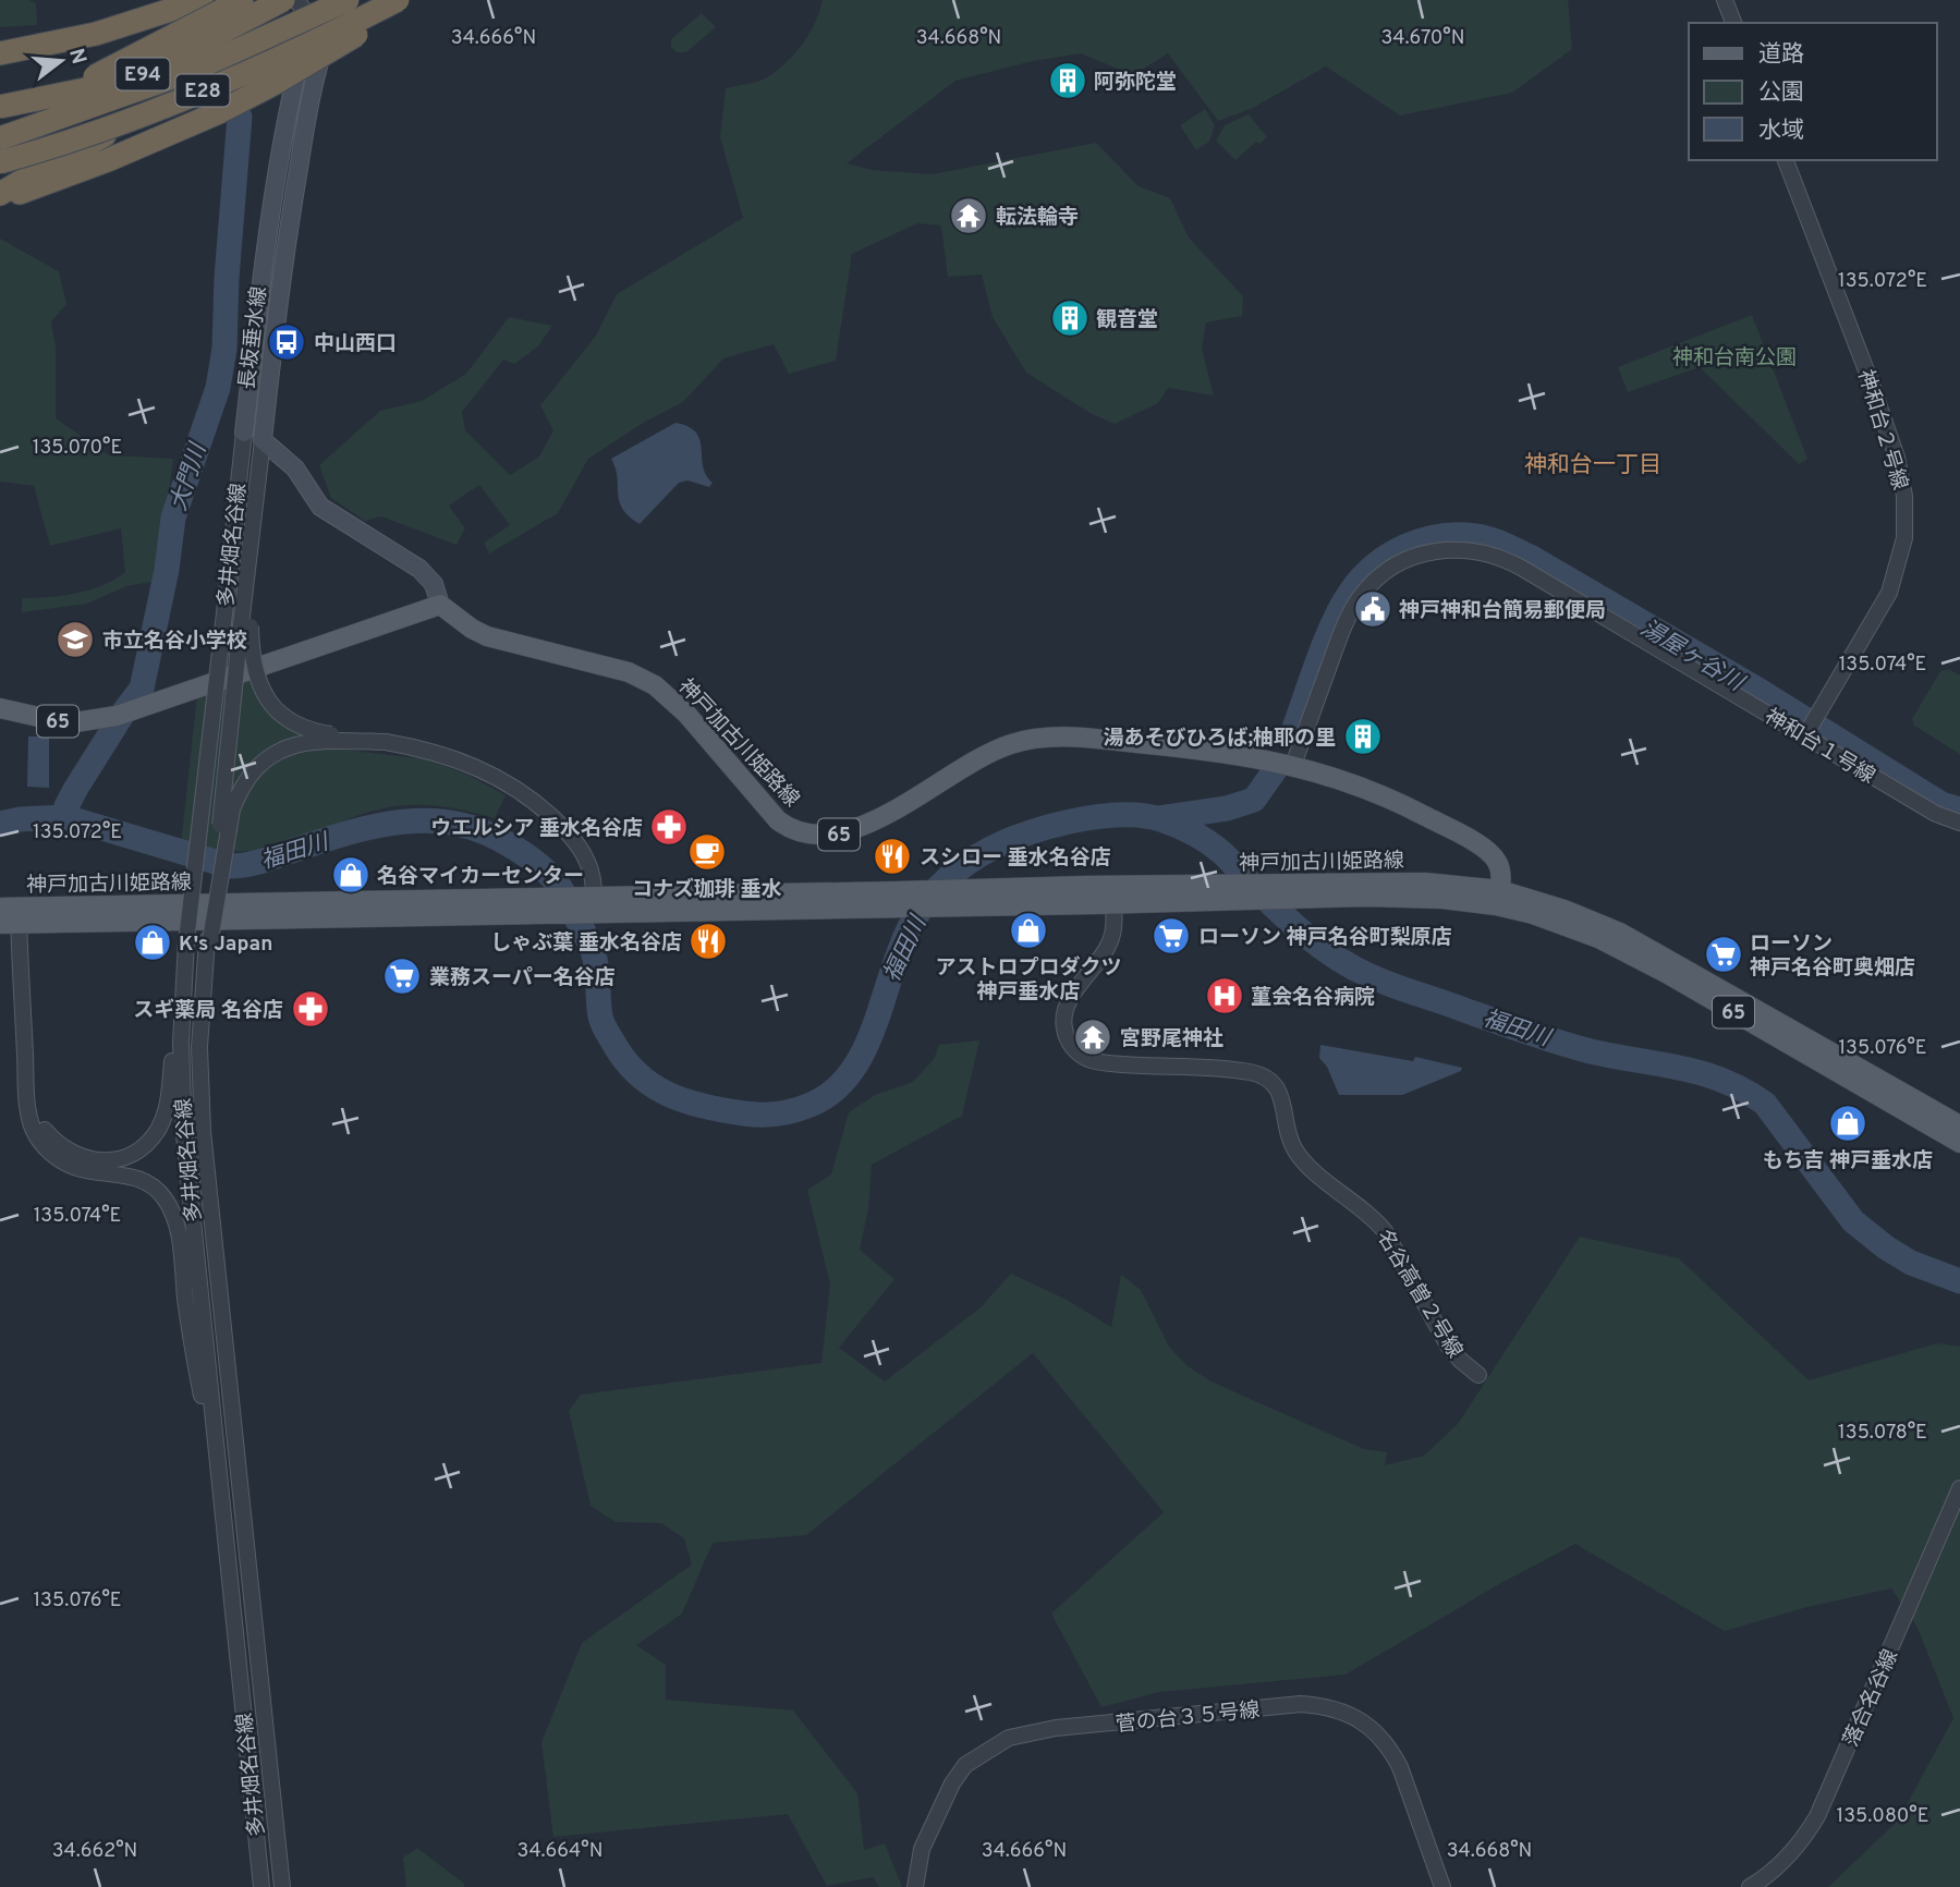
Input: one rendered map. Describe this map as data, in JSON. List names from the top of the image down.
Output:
{
  "streets": {
    "highway": ["E94", "E28"],
    "main road": ["長坂垂水線", "65", "神戸加古川姫路線"],
    "street": [
      "神和台２号線",
      "多井畑名谷線",
      "神和台１号線",
      "名谷高曽２号線",
      "落合名谷線",
      "菅の台３５号線"
    ]
  },
  "crossings": [
    ["E94", "E28"],
    ["長坂垂水線", "多井畑名谷線"],
    ["神和台２号線", "神和台１号線"],
    ["65", "神戸加古川姫路線"],
    ["神戸加古川姫路線", "神和台１号線"],
    ["神戸加古川姫路線", "名谷高曽２号線"]
  ],
  "districts": ["神和台一丁目"],
  "water": ["大門川", "湯屋ヶ谷川", "福田川"],
  "parks": ["神和台南公園"],
  "places": {
    "building": ["阿弥陀堂", "観音堂", "湯あそびひろば;柚耶の里"],
    "temple": ["転法輪寺", "宮野尾神社"],
    "bus stop": ["中山西口"],
    "public building": ["神戸神和台簡易郵便局"],
    "school or university": ["市立名谷小学校"],
    "pharmacy": ["ウエルシア 垂水名谷店", "スギ薬局 名谷店"],
    "cafe": ["コナズ珈琲 垂水"],
    "restaurant": ["スシロー 垂水名谷店", "しゃぶ葉 垂水名谷店"],
    "shop": [
      "名谷マイカーセンター",
      "アストロプロダクツ 神戸垂水店",
      "K's Japan",
      "もち吉 神戸垂水店"
    ],
    "supermarket": ["ローソン 神戸名谷町梨原店", "ローソン 神戸名谷町奥畑店", "業務スーパー名谷店"],
    "hospital": ["菫会名谷病院"]
  },
  "legend": ["道路", "公園", "水域"],
  "north": "right",
  "coordinates": [
    "34.666°N",
    "34.668°N",
    "34.670°N",
    "135.072°E",
    "135.070°E",
    "135.074°E",
    "135.076°E",
    "135.078°E",
    "135.080°E",
    "34.662°N",
    "34.664°N"
  ]
}
